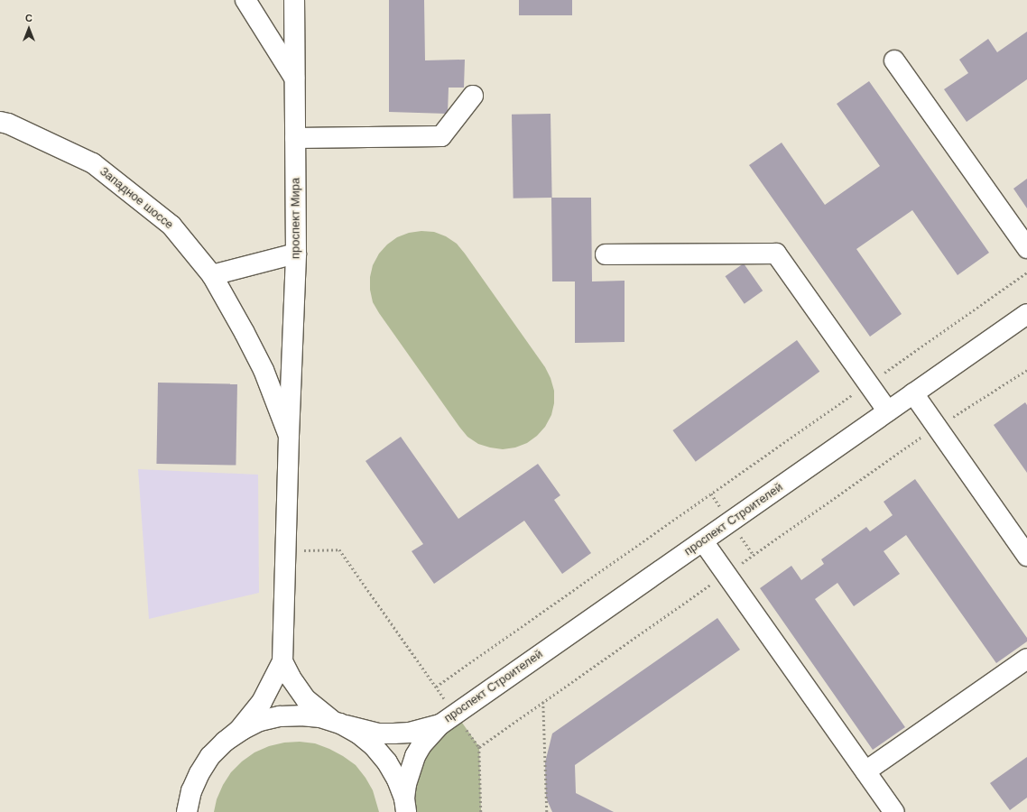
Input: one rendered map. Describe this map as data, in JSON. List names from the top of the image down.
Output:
{
  "streets": {
    "street": ["Западное шоссе", "проспект Мира", "проспект Строителей"]
  },
  "crossings": [
    ["Западное шоссе", "проспект Мира"]
  ],
  "north": "top"
}
